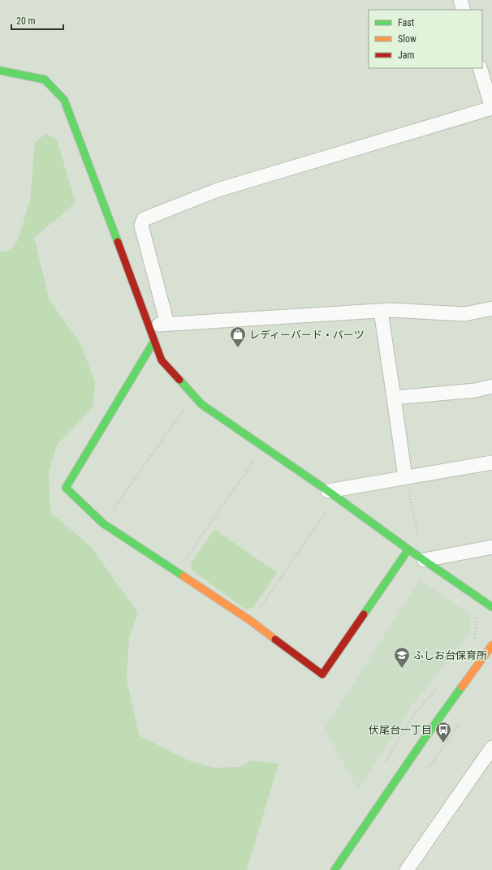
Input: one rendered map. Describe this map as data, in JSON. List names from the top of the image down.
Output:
{
  "places": {
    "shop": ["レディーバード・パーツ"],
    "school or university": ["ふしお台保育所"],
    "bus stop": ["伏尾台一丁目"]
  },
  "legend": ["Fast", "Slow", "Jam"],
  "scale_bar": "20 m"
}
